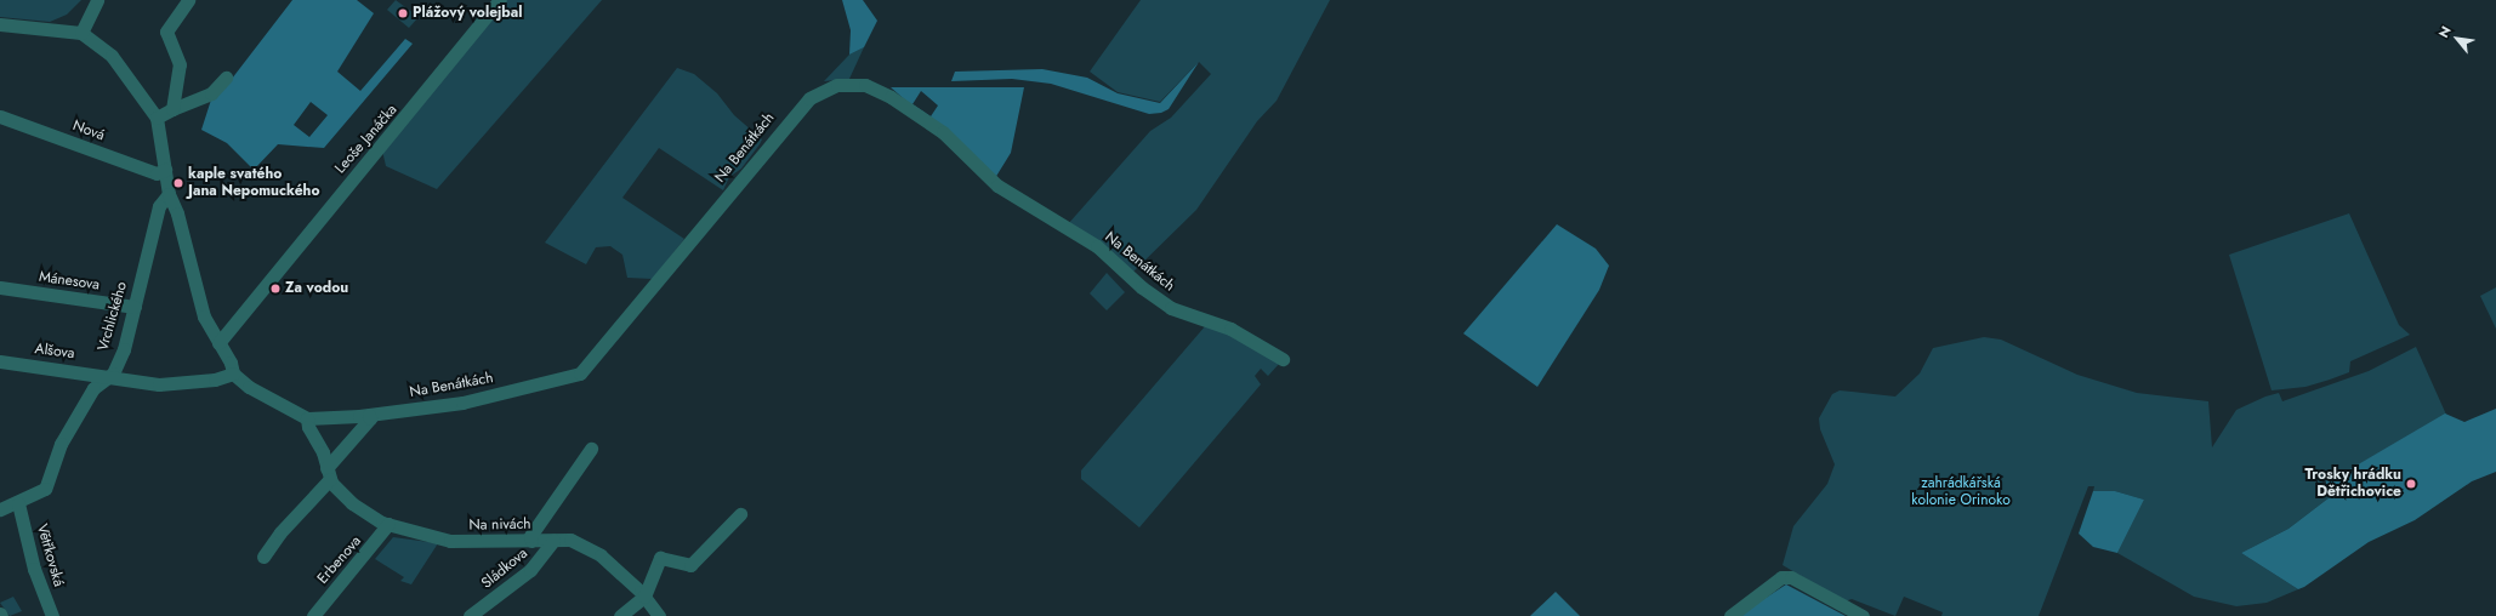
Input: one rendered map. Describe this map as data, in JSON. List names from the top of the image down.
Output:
{
  "streets": {
    "street": [
      "Nová",
      "Leoše Janáčka",
      "Na Benátkách",
      "Mánesova",
      "Vrchlického",
      "Alšova",
      "Na nivách",
      "Větřkovská",
      "Erbenova",
      "Sládkova"
    ]
  },
  "crossings": [
    ["Na Benátkách", "Na nivách"],
    ["Mánesova", "Vrchlického"],
    ["Vrchlického", "Alšova"],
    ["Vrchlického", "Větřkovská"],
    ["Na nivách", "Erbenova"],
    ["Na nivách", "Sládkova"]
  ],
  "parks": ["zahrádkářská kolonie Orinoko"],
  "places": [
    "Plážový volejbal",
    "kaple svatého Jana Nepomuckého",
    "Za vodou",
    "Trosky hrádku Dětřichovice"
  ],
  "north": "top left"
}
